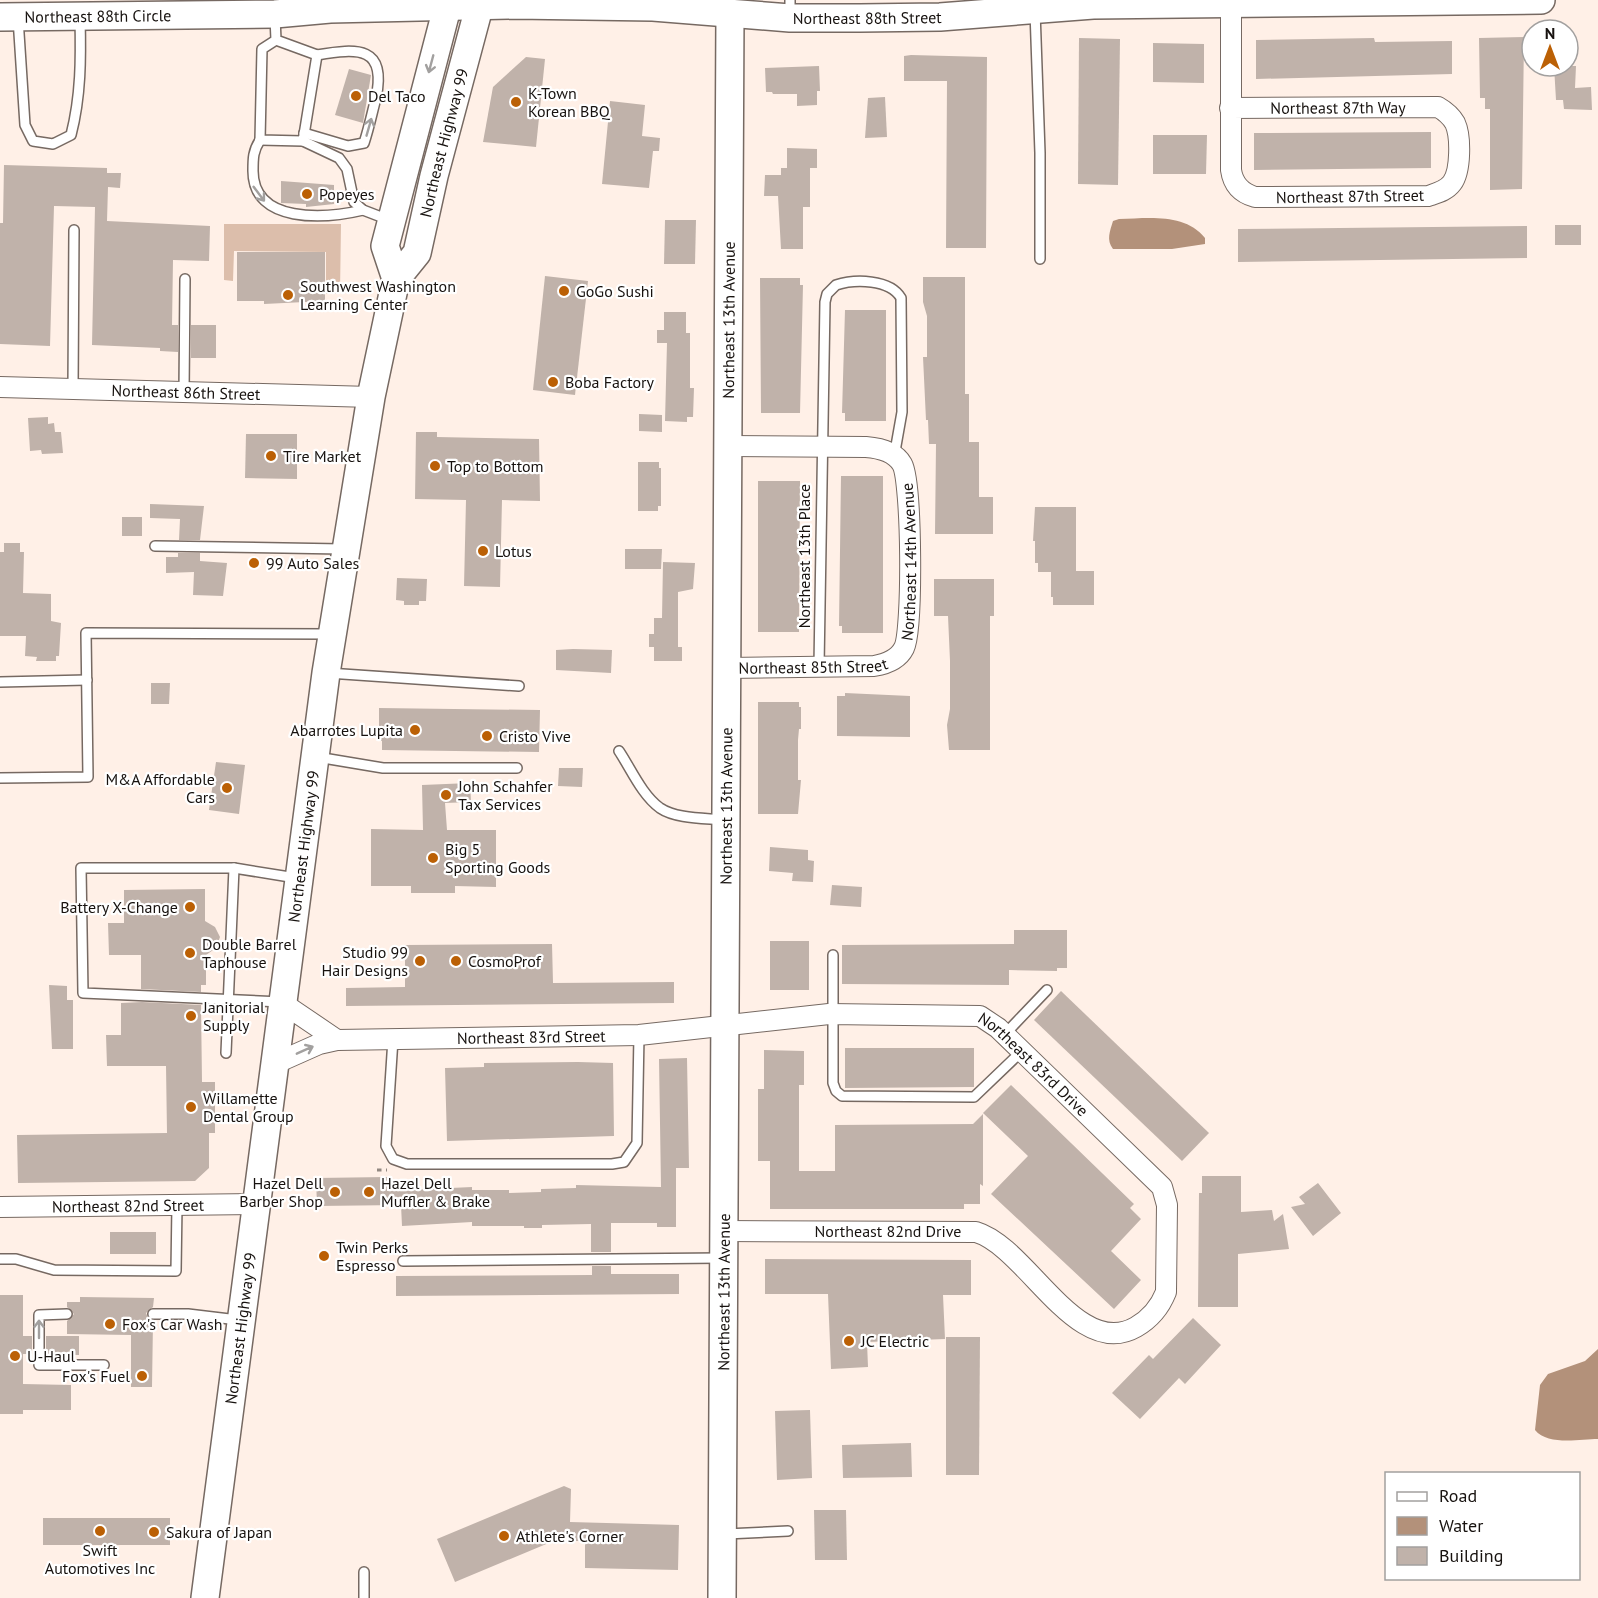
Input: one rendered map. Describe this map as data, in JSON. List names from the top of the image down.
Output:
{
  "streets": {
    "street": [
      "Northeast 88th Circle",
      "Northeast 88th Street",
      "Northeast 87th Way",
      "Northeast Highway 99",
      "Northeast 87th Street",
      "Northeast 13th Avenue",
      "Northeast 86th Street",
      "Northeast 14th Avenue",
      "Northeast 85th Street",
      "Northeast 83rd Street",
      "Northeast 83rd Drive",
      "Northeast 82nd Street",
      "Northeast 82nd Drive"
    ],
    "lane": ["Northeast 13th Place"]
  },
  "crossings": [
    ["Northeast 88th Circle", "Northeast 88th Street"],
    ["Northeast 88th Circle", "Northeast Highway 99"],
    ["Northeast 88th Street", "Northeast Highway 99"],
    ["Northeast 88th Street", "Northeast 13th Avenue"],
    ["Northeast 87th Way", "Northeast 87th Street"],
    ["Northeast Highway 99", "Northeast 86th Street"],
    ["Northeast Highway 99", "Northeast 83rd Street"],
    ["Northeast Highway 99", "Northeast 82nd Street"],
    ["Northeast 13th Avenue", "Northeast 85th Street"],
    ["Northeast 13th Avenue", "Northeast 83rd Street"],
    ["Northeast 13th Avenue", "Northeast 83rd Drive"],
    ["Northeast 13th Avenue", "Northeast 82nd Drive"],
    ["Northeast 13th Place", "Northeast 14th Avenue"],
    ["Northeast 13th Place", "Northeast 85th Street"],
    ["Northeast 14th Avenue", "Northeast 85th Street"],
    ["Northeast 83rd Street", "Northeast 83rd Drive"],
    ["Northeast 83rd Drive", "Northeast 82nd Drive"]
  ],
  "places": [
    "Del Taco",
    "K-Town Korean BBQ",
    "Popeyes",
    "GoGo Sushi",
    "Southwest Washington Learning Center",
    "Boba Factory",
    "Tire Market",
    "Top to Bottom",
    "Lotus",
    "99 Auto Sales",
    "Abarrotes Lupita",
    "Cristo Vive",
    "M&A Affordable Cars",
    "John Schahfer Tax Services",
    "Big 5 Sporting Goods",
    "Battery X-Change",
    "Double Barrel Taphouse",
    "Studio 99 Hair Designs",
    "CosmoProf",
    "Janitorial Supply",
    "Willamette Dental Group",
    "Hazel Dell Barber Shop",
    "Hazel Dell Muffler & Brake",
    "Twin Perks Espresso",
    "Fox's Car Wash",
    "JC Electric",
    "U-Haul",
    "Fox's Fuel",
    "Swift Automotives Inc",
    "Sakura of Japan",
    "Athlete's Corner"
  ],
  "legend": ["Road", "Water", "Building"],
  "north": "top"
}
